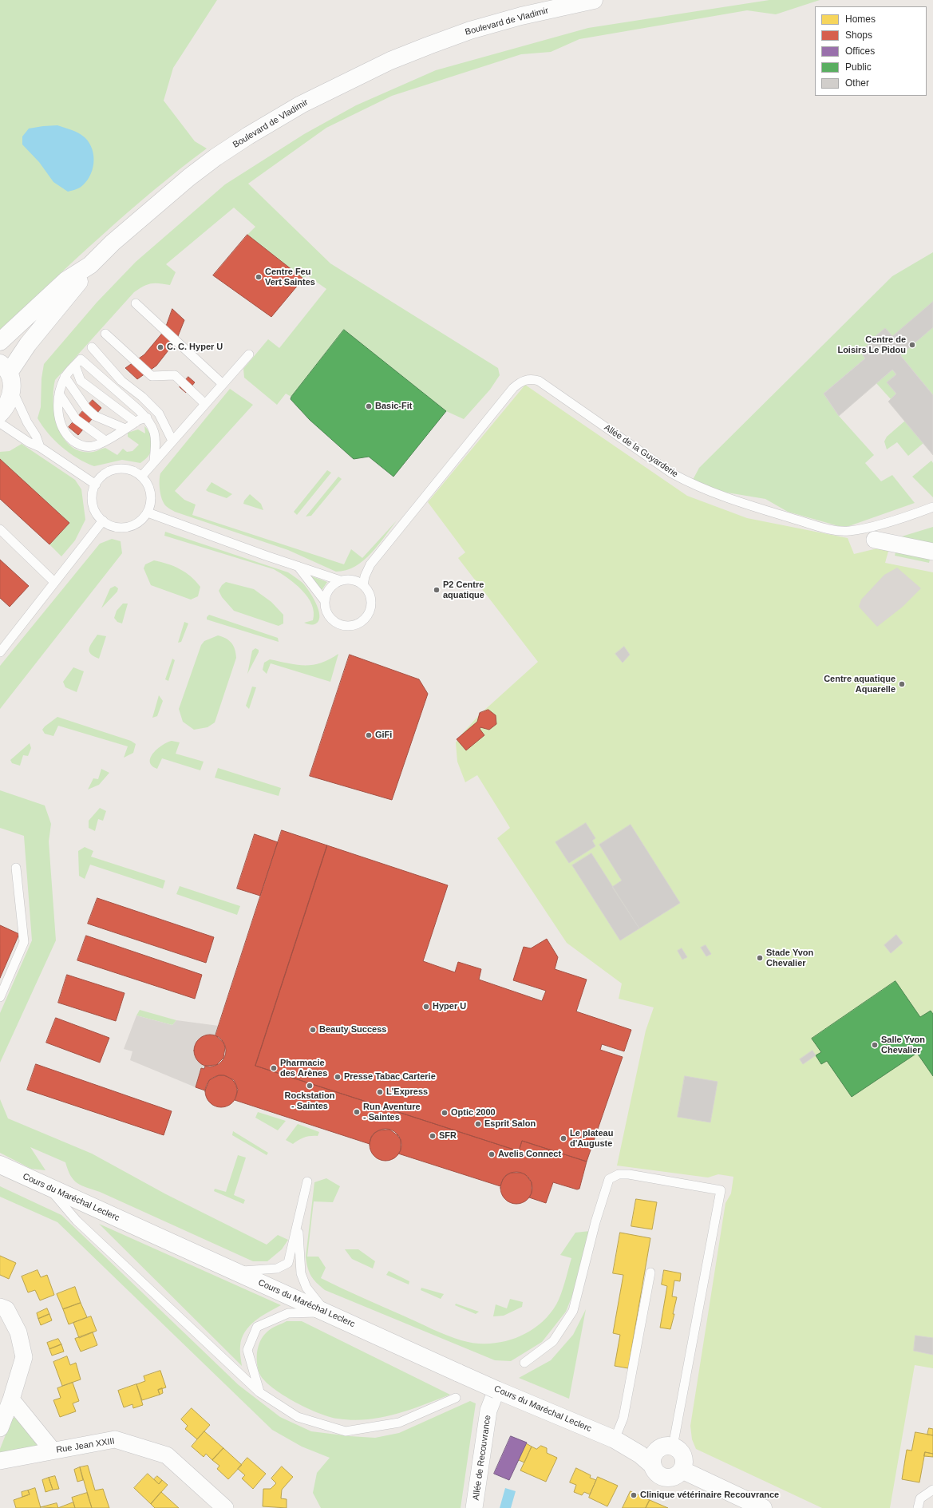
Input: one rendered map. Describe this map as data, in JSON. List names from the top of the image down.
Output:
{
  "streets": {
    "main road": ["Boulevard de Vladimir", "Cours du Maréchal Leclerc"],
    "street": ["Rue Jean XXIII", "Allée de Recouvrance"],
    "lane": ["Allée de la Guyarderie"]
  },
  "crossings": [
    ["Cours du Maréchal Leclerc", "Allée de Recouvrance"]
  ],
  "places": [
    "Centre Feu Vert Saintes",
    "Centre de Loisirs Le Pidou",
    "C. C. Hyper U",
    "Basic-Fit",
    "P2 Centre aquatique",
    "Centre aquatique Aquarelle",
    "GiFi",
    "Stade Yvon Chevalier",
    "Hyper U",
    "Beauty Success",
    "Salle Yvon Chevalier",
    "Pharmacie des Arènes",
    "Presse Tabac Carterie",
    "Rockstation - Saintes",
    "L'Express",
    "Run Aventure - Saintes",
    "Optic 2000",
    "Esprit Salon",
    "SFR",
    "Le plateau d'Auguste",
    "Avelis Connect",
    "Clinique vétérinaire Recouvrance"
  ],
  "legend": [
    "Homes",
    "Shops",
    "Offices",
    "Public",
    "Other"
  ]
}
